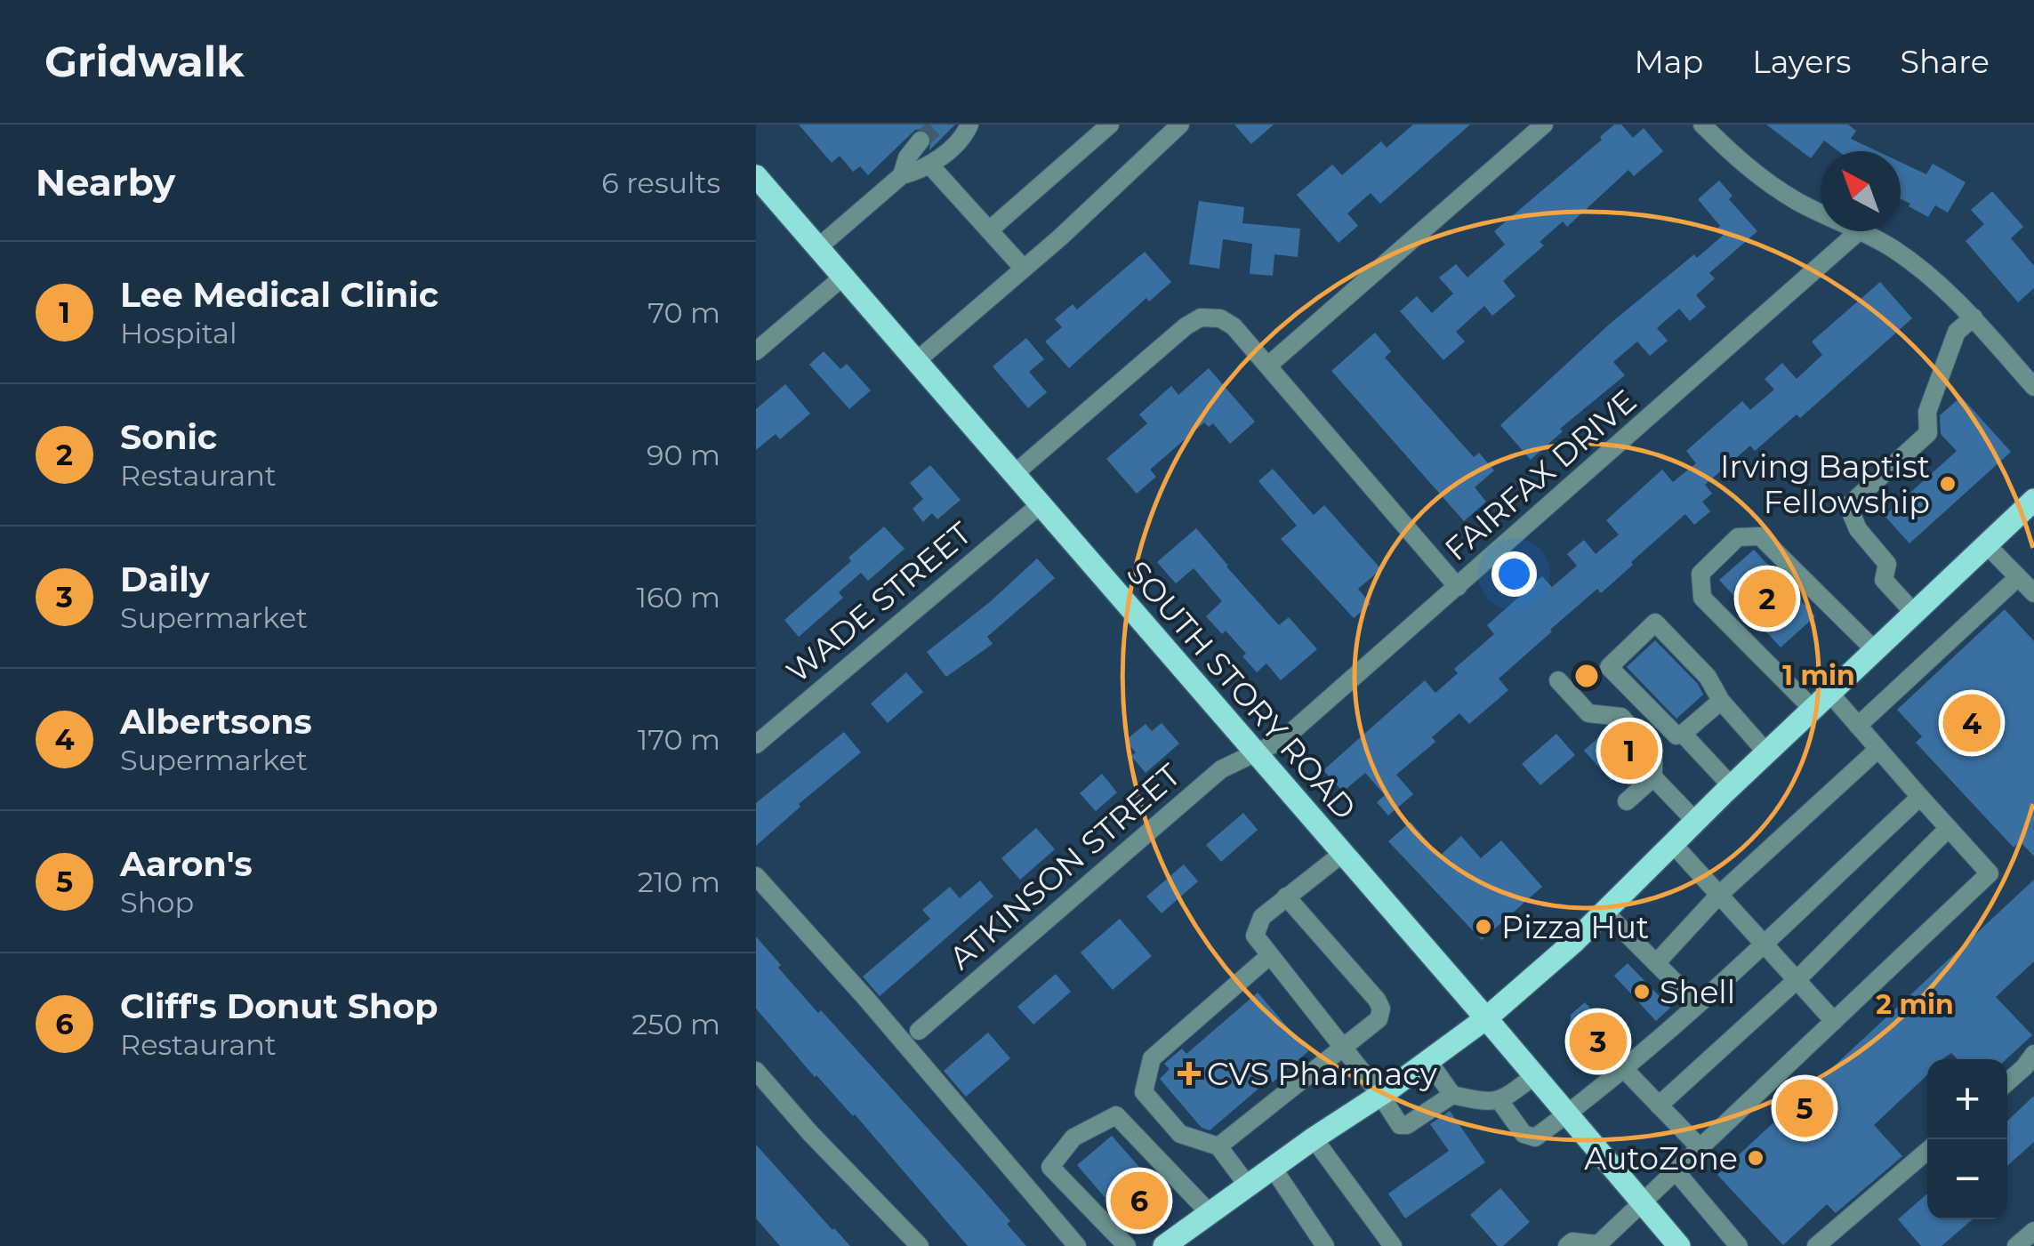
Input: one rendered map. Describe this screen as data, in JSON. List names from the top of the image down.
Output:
{
  "streets": {
    "main road": ["SOUTH STORY ROAD"],
    "street": ["FAIRFAX DRIVE", "WADE STREET", "ATKINSON STREET"]
  },
  "crossings": [
    ["FAIRFAX DRIVE", "SOUTH STORY ROAD"],
    ["FAIRFAX DRIVE", "ATKINSON STREET"],
    ["WADE STREET", "SOUTH STORY ROAD"],
    ["SOUTH STORY ROAD", "ATKINSON STREET"]
  ],
  "places": {
    "other": [
      "Irving Baptist Fellowship",
      "Pizza Hut",
      "Shell",
      "AutoZone"
    ],
    "health": ["CVS Pharmacy"]
  },
  "north": "top left",
  "page": {
    "header": "Gridwalk",
    "nav": ["Map", "Layers", "Share"],
    "heading": ["Nearby", "6 results"],
    "list": [
      {
        "mark": "1",
        "name": "Lee Medical Clinic",
        "note": "Hospital",
        "value": "70 m"
      },
      {
        "mark": "2",
        "name": "Sonic",
        "note": "Restaurant",
        "value": "90 m"
      },
      {
        "mark": "3",
        "name": "Daily",
        "note": "Supermarket",
        "value": "160 m"
      },
      {
        "mark": "4",
        "name": "Albertsons",
        "note": "Supermarket",
        "value": "170 m"
      },
      {
        "mark": "5",
        "name": "Aaron's",
        "note": "Shop",
        "value": "210 m"
      },
      {
        "mark": "6",
        "name": "Cliff's Donut Shop",
        "note": "Restaurant",
        "value": "250 m"
      }
    ],
    "pins": [
      "2",
      "4",
      "1",
      "3",
      "5",
      "6"
    ],
    "map_buttons": ["+", "−"]
  },
  "rings": ["1 min", "2 min"]
}
